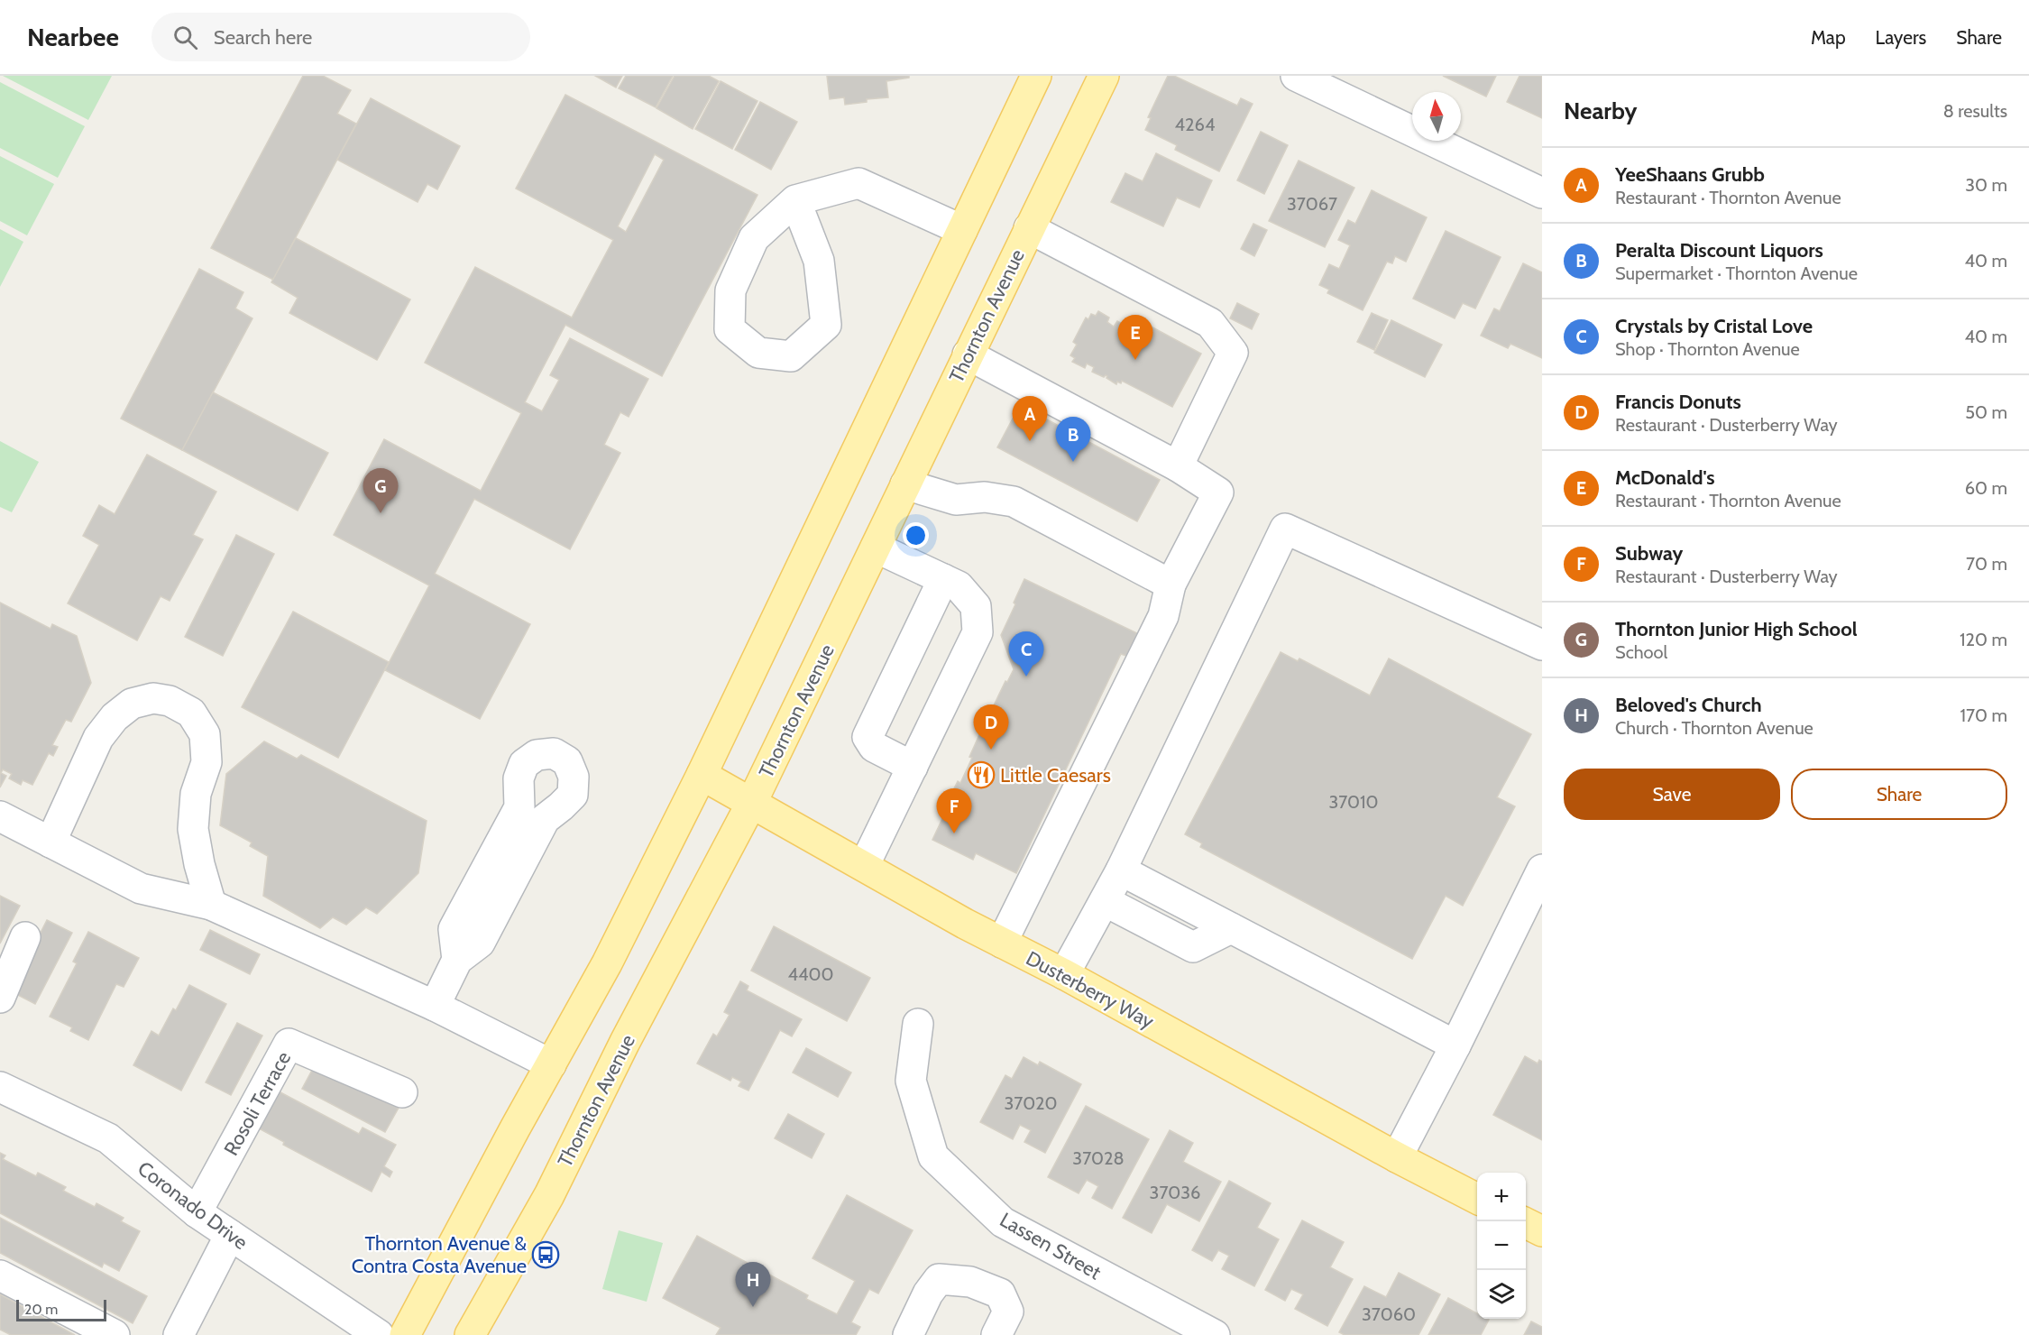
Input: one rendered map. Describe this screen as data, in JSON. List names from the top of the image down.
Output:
{
  "streets": {
    "main road": ["Thornton Avenue", "Dusterberry Way"],
    "street": ["Rosoli Terrace", "Coronado Drive", "Lassen Street"]
  },
  "crossings": [
    ["Thornton Avenue", "Dusterberry Way"],
    ["Rosoli Terrace", "Coronado Drive"]
  ],
  "places": {
    "restaurant": ["Little Caesars"],
    "bus stop": ["Thornton Avenue & Contra Costa Avenue"]
  },
  "house_numbers": [
    "4264",
    "37067",
    "37010",
    "4400",
    "37020",
    "37028",
    "37036",
    "37060"
  ],
  "scale_bar": "20 m",
  "north": "top",
  "page": {
    "header": "Nearbee",
    "search": "Search here",
    "nav": ["Map", "Layers", "Share"],
    "heading": ["Nearby", "8 results"],
    "list": [
      {
        "mark": "A",
        "name": "YeeShaans Grubb",
        "note": "Restaurant · Thornton Avenue",
        "value": "30 m"
      },
      {
        "mark": "B",
        "name": "Peralta Discount Liquors",
        "note": "Supermarket · Thornton Avenue",
        "value": "40 m"
      },
      {
        "mark": "C",
        "name": "Crystals by Cristal Love",
        "note": "Shop · Thornton Avenue",
        "value": "40 m"
      },
      {
        "mark": "D",
        "name": "Francis Donuts",
        "note": "Restaurant · Dusterberry Way",
        "value": "50 m"
      },
      {
        "mark": "E",
        "name": "McDonald's",
        "note": "Restaurant · Thornton Avenue",
        "value": "60 m"
      },
      {
        "mark": "F",
        "name": "Subway",
        "note": "Restaurant · Dusterberry Way",
        "value": "70 m"
      },
      {
        "mark": "G",
        "name": "Thornton Junior High School",
        "note": "School",
        "value": "120 m"
      },
      {
        "mark": "H",
        "name": "Beloved's Church",
        "note": "Church · Thornton Avenue",
        "value": "170 m"
      }
    ],
    "pins": [
      "E",
      "A",
      "B",
      "G",
      "C",
      "D",
      "F",
      "H"
    ],
    "buttons": ["Save", "Share"],
    "map_buttons": ["+", "−"],
    "scale": "20 m"
  }
}
